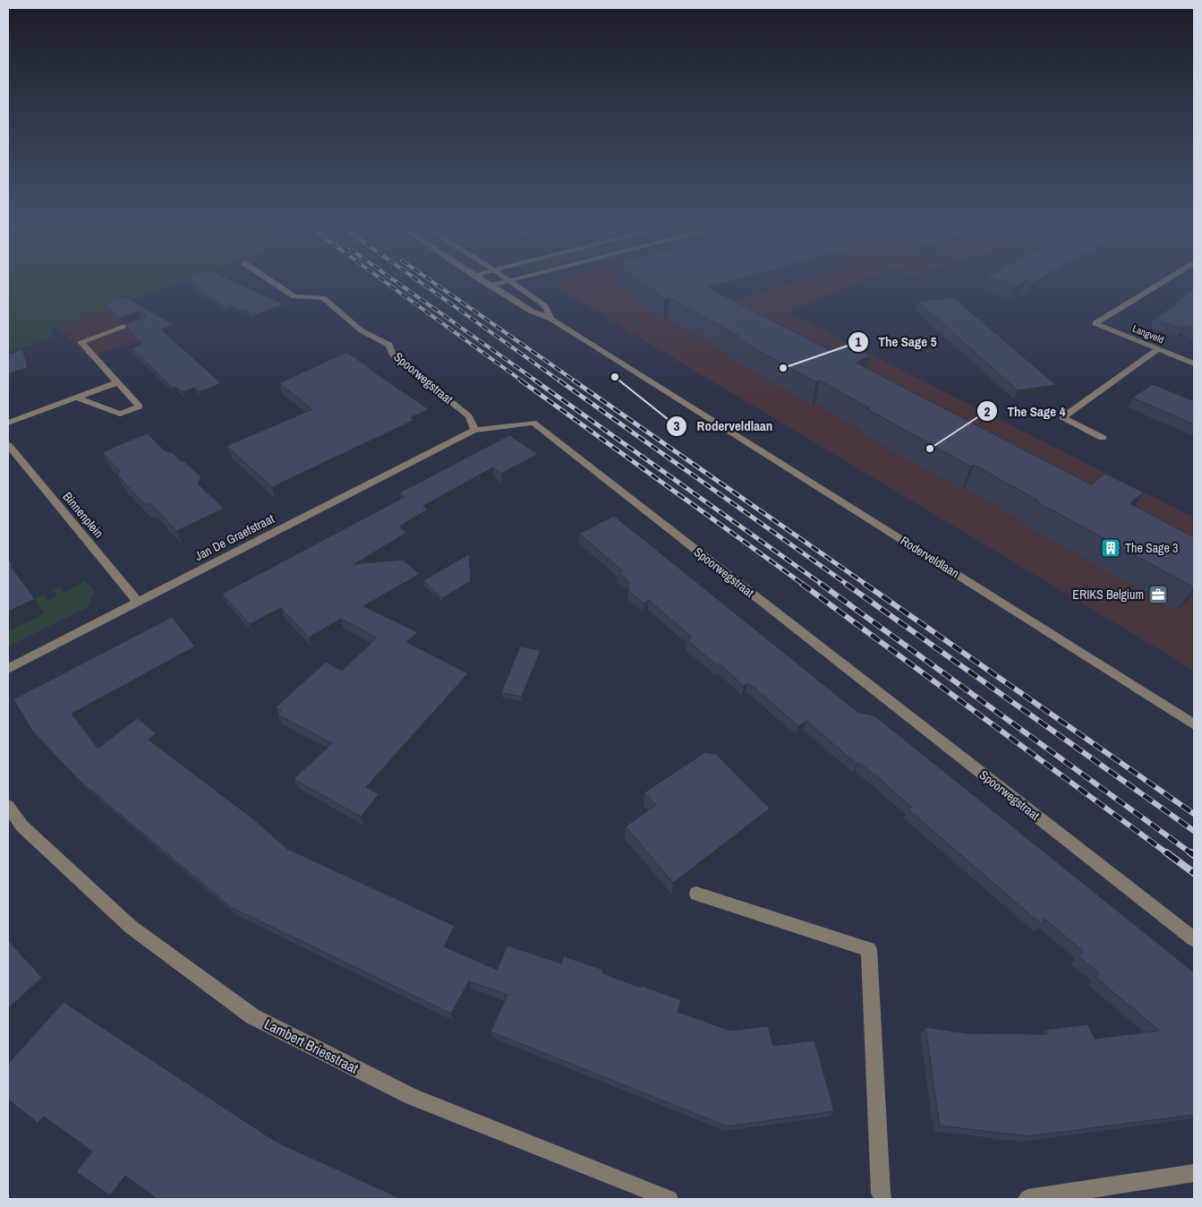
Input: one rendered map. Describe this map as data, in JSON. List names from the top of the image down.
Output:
{
  "streets": {
    "street": [
      "Langveld",
      "Spoorwegstraat",
      "Binnenplein",
      "Jan De Graefstraat",
      "Roderveldlaan",
      "Lambert Briesstraat"
    ]
  },
  "crossings": [
    ["Spoorwegstraat", "Jan De Graefstraat"],
    ["Binnenplein", "Jan De Graefstraat"]
  ],
  "places": {
    "other": ["The Sage 5", "Roderveldlaan", "The Sage 4"],
    "building": ["The Sage 3"],
    "office": ["ERIKS Belgium"]
  }
}
